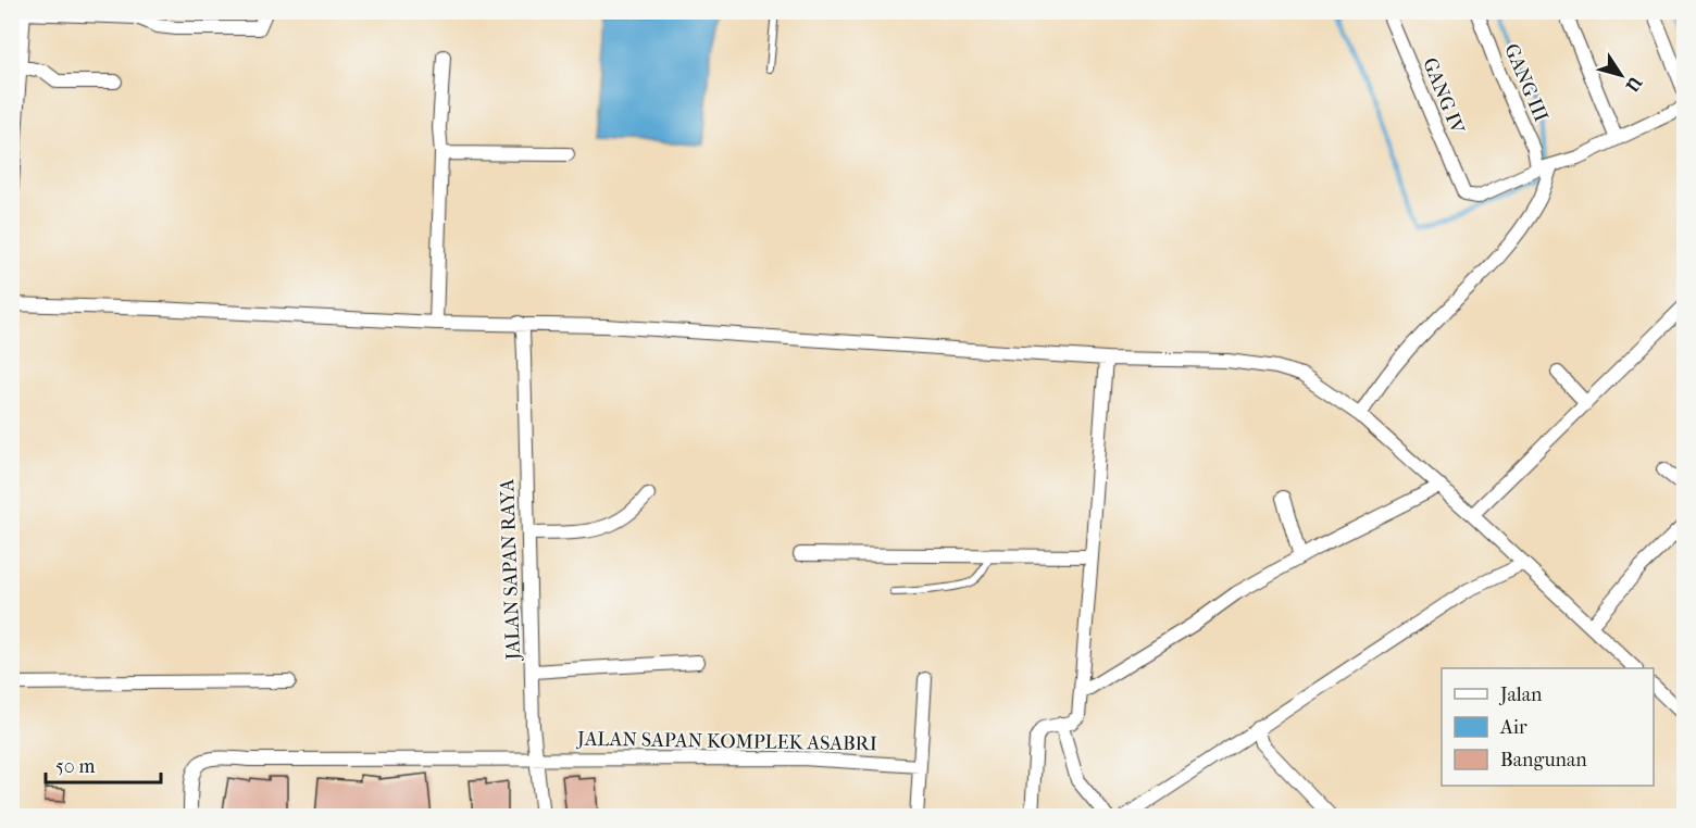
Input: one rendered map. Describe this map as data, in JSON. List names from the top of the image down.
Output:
{
  "streets": {
    "street": [
      "GANG III",
      "GANG IV",
      "JALAN SAPAN RAYA",
      "JALAN SAPAN KOMPLEK ASABRI"
    ]
  },
  "crossings": [
    ["GANG III", "GANG IV"],
    ["JALAN SAPAN RAYA", "JALAN SAPAN KOMPLEK ASABRI"]
  ],
  "legend": ["Jalan", "Air", "Bangunan"],
  "scale_bar": "50 m",
  "north": "bottom right"
}
